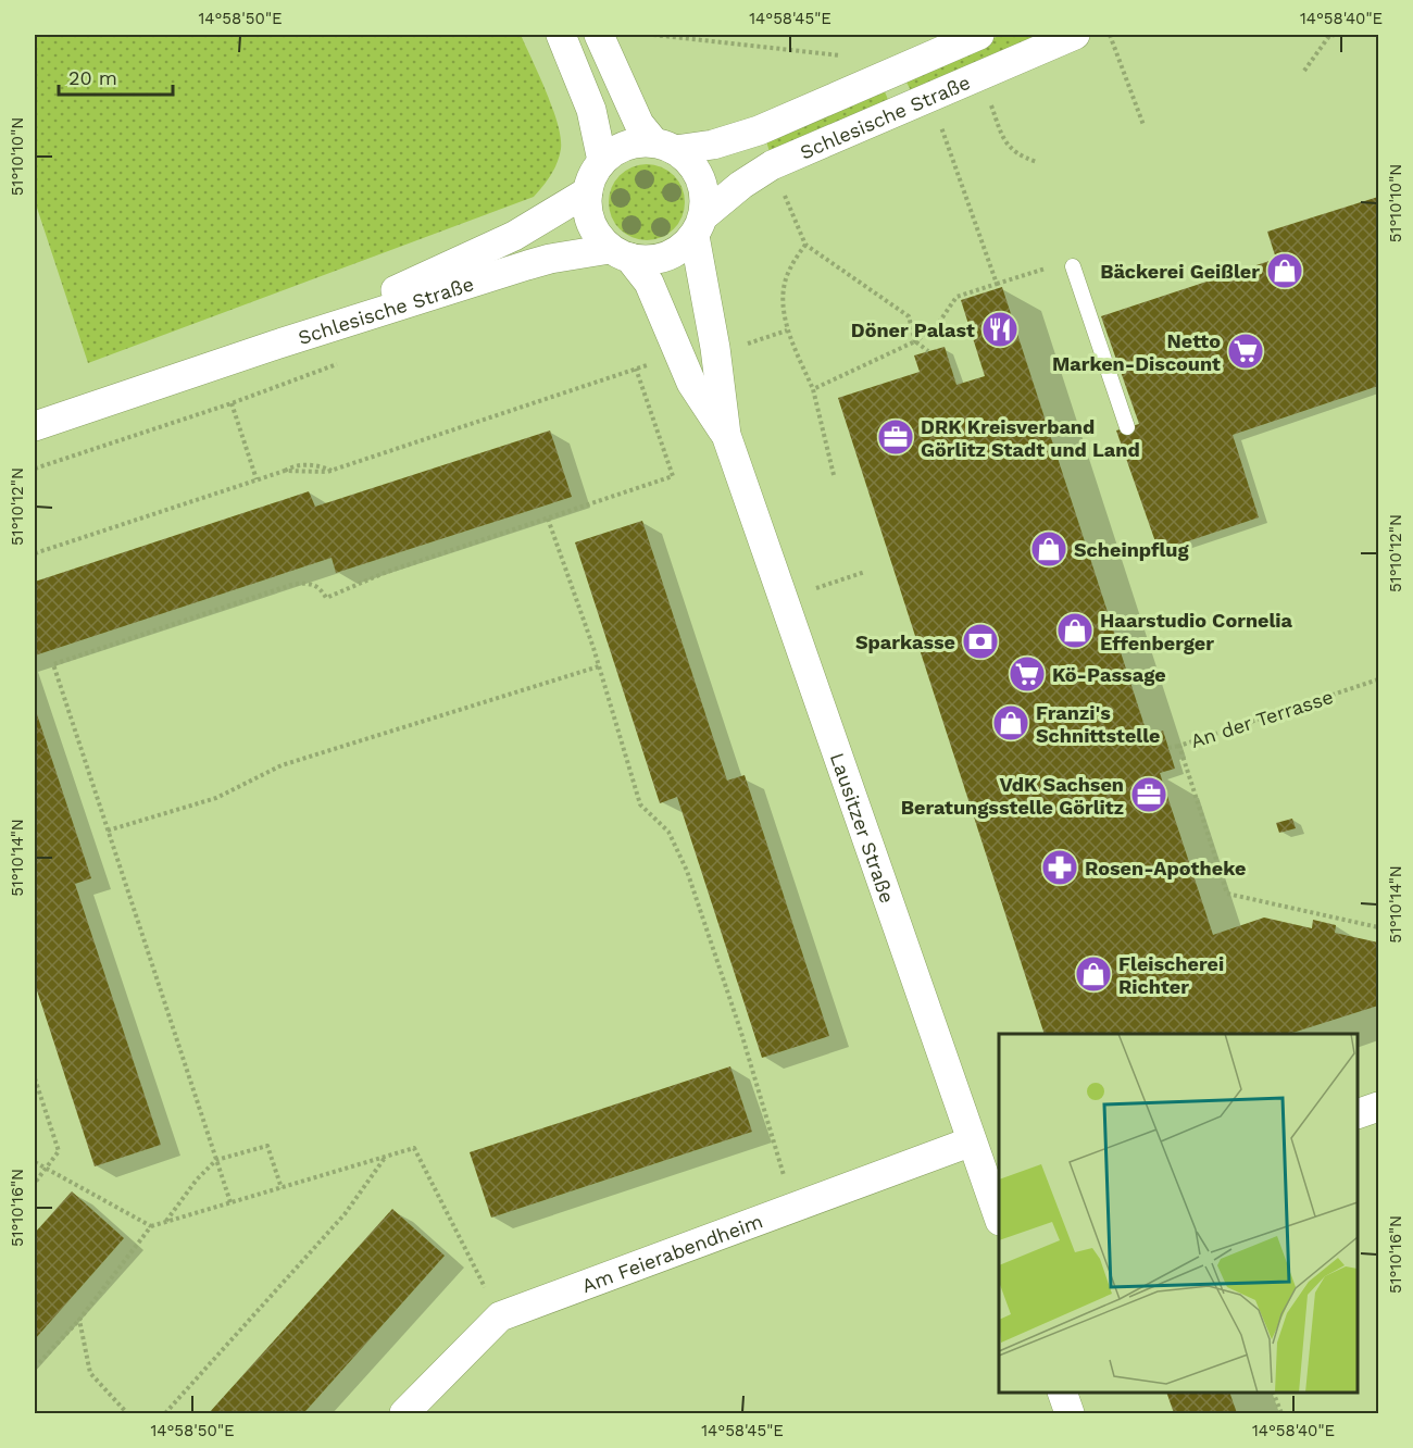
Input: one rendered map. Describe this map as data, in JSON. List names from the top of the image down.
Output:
{
  "streets": {
    "street": ["Schlesische Straße", "Lausitzer Straße", "Am Feierabendheim"],
    "path": ["An der Terrasse"]
  },
  "crossings": [
    ["Schlesische Straße", "Lausitzer Straße"],
    ["Lausitzer Straße", "Am Feierabendheim"]
  ],
  "places": {
    "shop": [
      "Bäckerei Geißler",
      "Scheinpflug",
      "Haarstudio Cornelia Effenberger",
      "Franzi's Schnittstelle",
      "Fleischerei Richter"
    ],
    "restaurant": ["Döner Palast"],
    "supermarket": ["Netto Marken-Discount", "Kö-Passage"],
    "office": ["DRK Kreisverband Görlitz Stadt und Land", "VdK Sachsen Beratungsstelle Görlitz"],
    "bank": ["Sparkasse"],
    "pharmacy": ["Rosen-Apotheke"]
  },
  "scale_bar": "20 m",
  "coordinates": [
    "14°58'50\"E",
    "14°58'45\"E",
    "14°58'40\"E",
    "51°10'10\"N",
    "51°10'12\"N",
    "51°10'14\"N",
    "51°10'16\"N"
  ]
}
